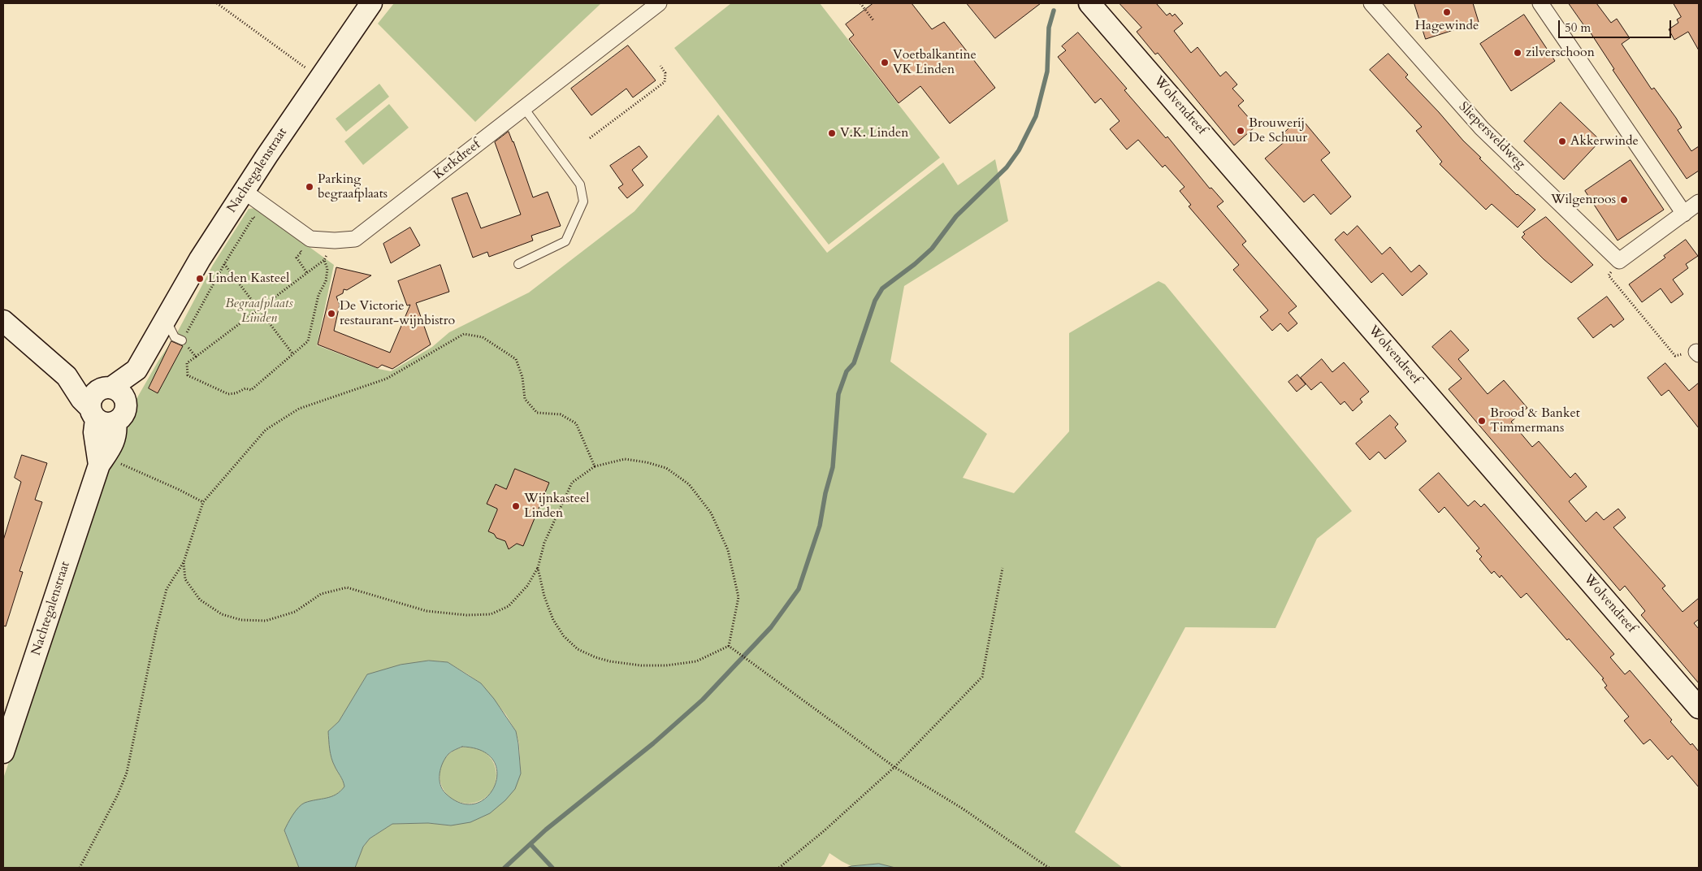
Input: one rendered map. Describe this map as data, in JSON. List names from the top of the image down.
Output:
{
  "streets": {
    "street": [
      "Wolvendreef",
      "Sliepersveldweg",
      "Kerkdreef",
      "Nachtegalenstraat"
    ]
  },
  "crossings": [
    ["Kerkdreef", "Nachtegalenstraat"]
  ],
  "parks": ["Begraafplaats Linden"],
  "places": [
    "Hagewinde",
    "zilverschoon",
    "Voetbalkantine VK Linden",
    "Brouwerij De Schuur",
    "V.K. Linden",
    "Akkerwinde",
    "Parking begraafplaats",
    "Wilgenroos",
    "Linden Kasteel",
    "De Victorie restaurant-wijnbistro",
    "Brood & Banket Timmermans",
    "Wijnkasteel Linden"
  ],
  "scale_bar": "50 m"
}
